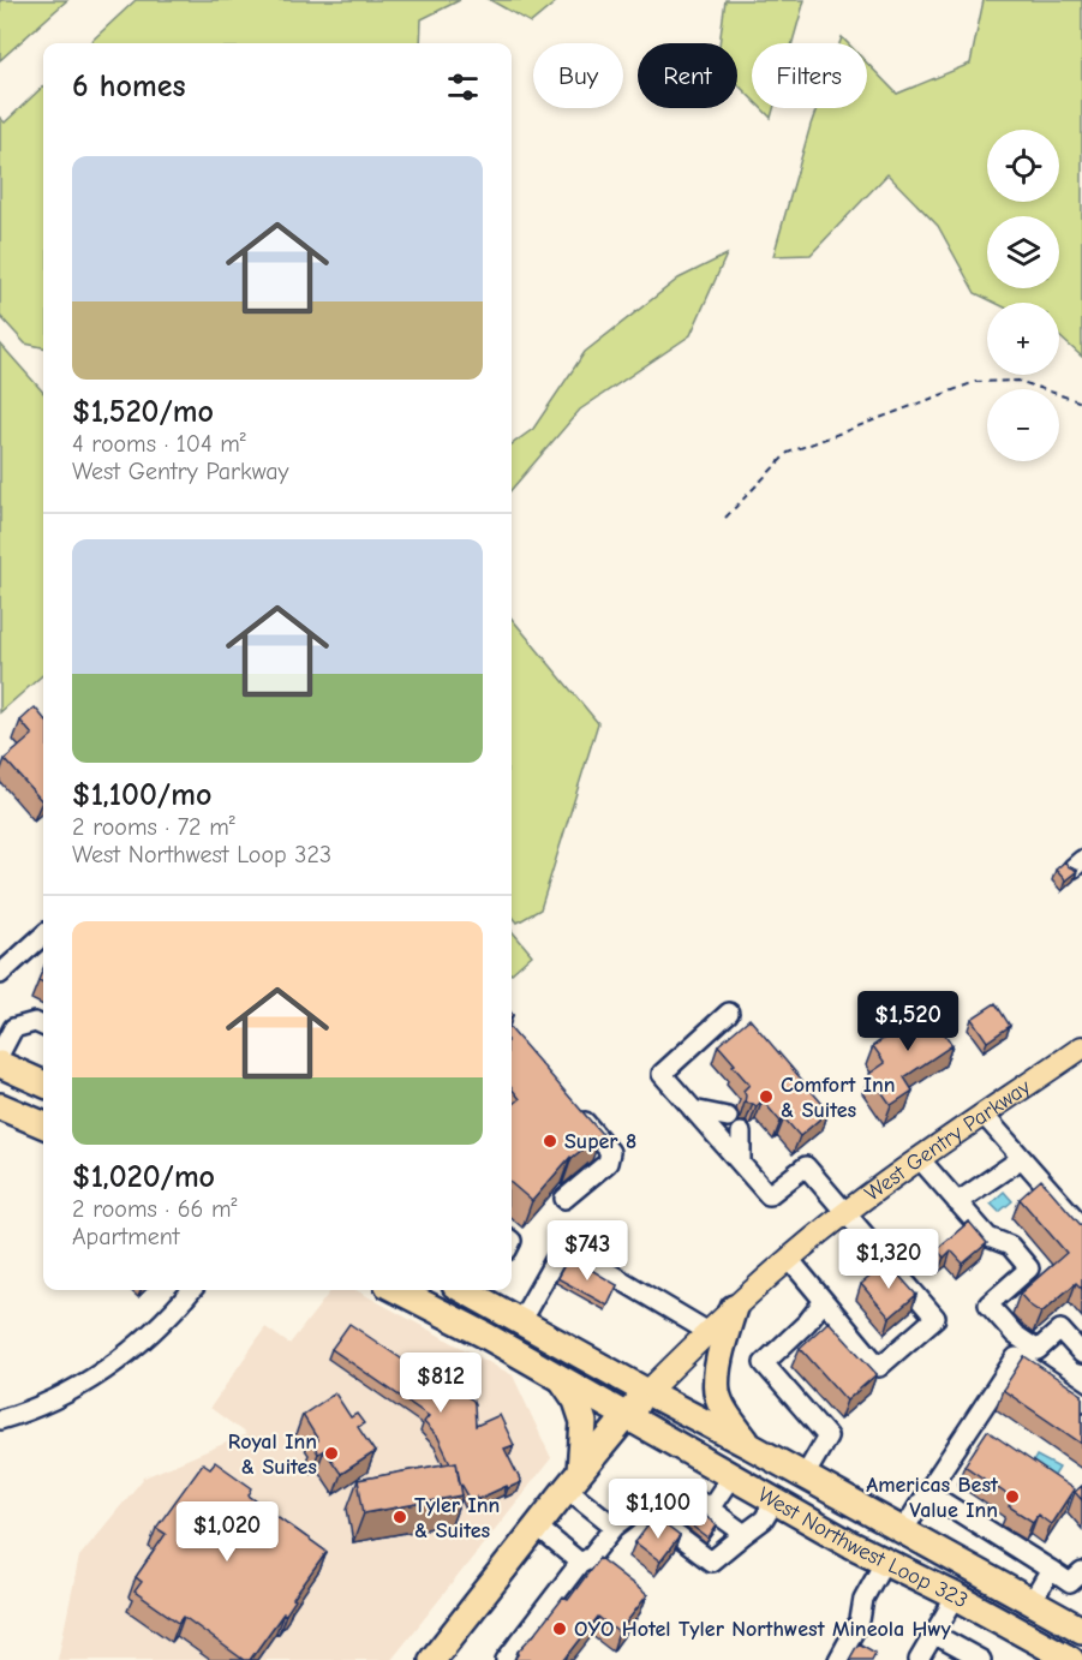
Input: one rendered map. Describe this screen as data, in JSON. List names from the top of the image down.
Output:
{
  "streets": {
    "highway": ["West Gentry Parkway", "West Northwest Loop 323"]
  },
  "crossings": [
    ["West Gentry Parkway", "West Northwest Loop 323"]
  ],
  "places": [
    "Comfort Inn & Suites",
    "Super 8",
    "Royal Inn & Suites",
    "Americas Best Value Inn",
    "Tyler Inn & Suites",
    "OYO Hotel Tyler Northwest Mineola Hwy"
  ],
  "page": {
    "chip": ["Buy", "Rent", "Filters"],
    "heading": "6 homes",
    "map_buttons": ["+", "−"],
    "list": [
      {
        "name": "$1,520/mo",
        "note": "4 rooms · 104 m² · West Gentry Parkway"
      },
      {
        "name": "$1,100/mo",
        "note": "2 rooms · 72 m² · West Northwest Loop 323"
      },
      {
        "name": "$1,020/mo",
        "note": "2 rooms · 66 m² · Apartment"
      }
    ],
    "price": [
      "$1,520",
      "$743",
      "$1,320",
      "$812",
      "$1,100",
      "$1,020"
    ]
  }
}
